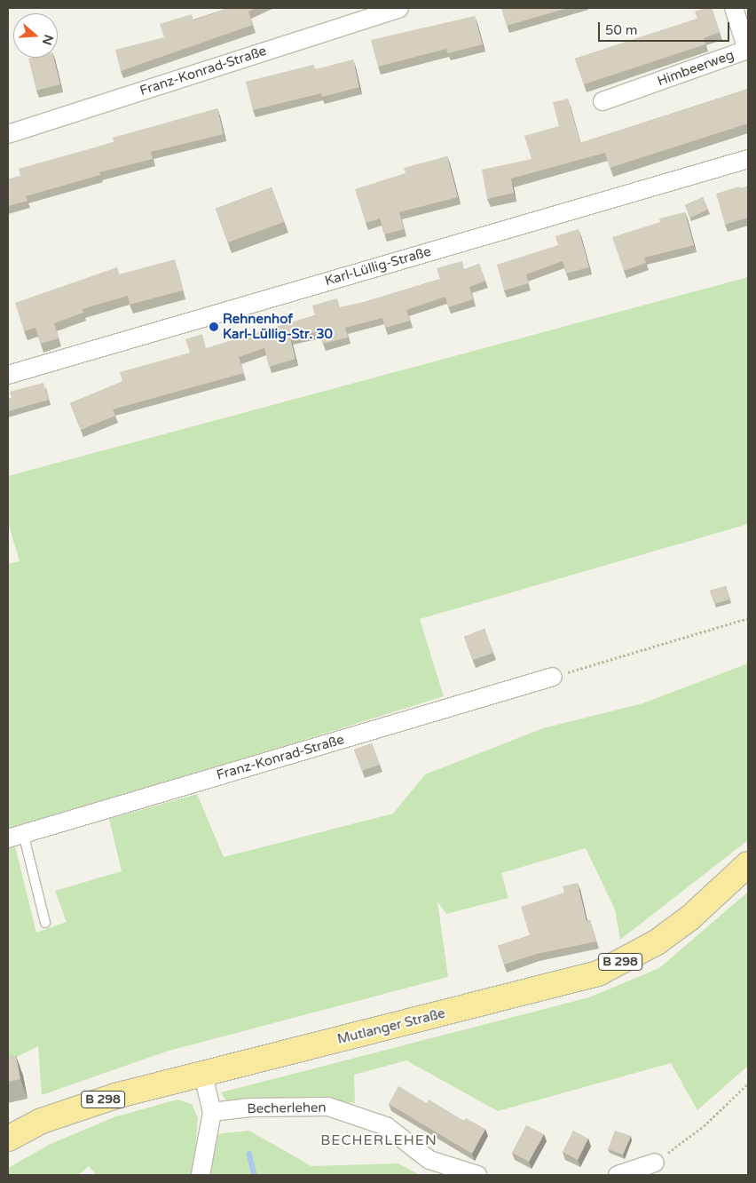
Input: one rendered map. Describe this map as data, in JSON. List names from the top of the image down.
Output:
{
  "streets": {
    "main road": ["B 298", "Mutlanger Straße"],
    "street": [
      "Himbeerweg",
      "Franz-Konrad-Straße",
      "Karl-Lüllig-Straße",
      "Becherlehen"
    ]
  },
  "districts": ["BECHERLEHEN"],
  "places": ["Rehnenhof Karl-Lüllig-Str. 30"],
  "scale_bar": "50 m",
  "north": "right"
}
